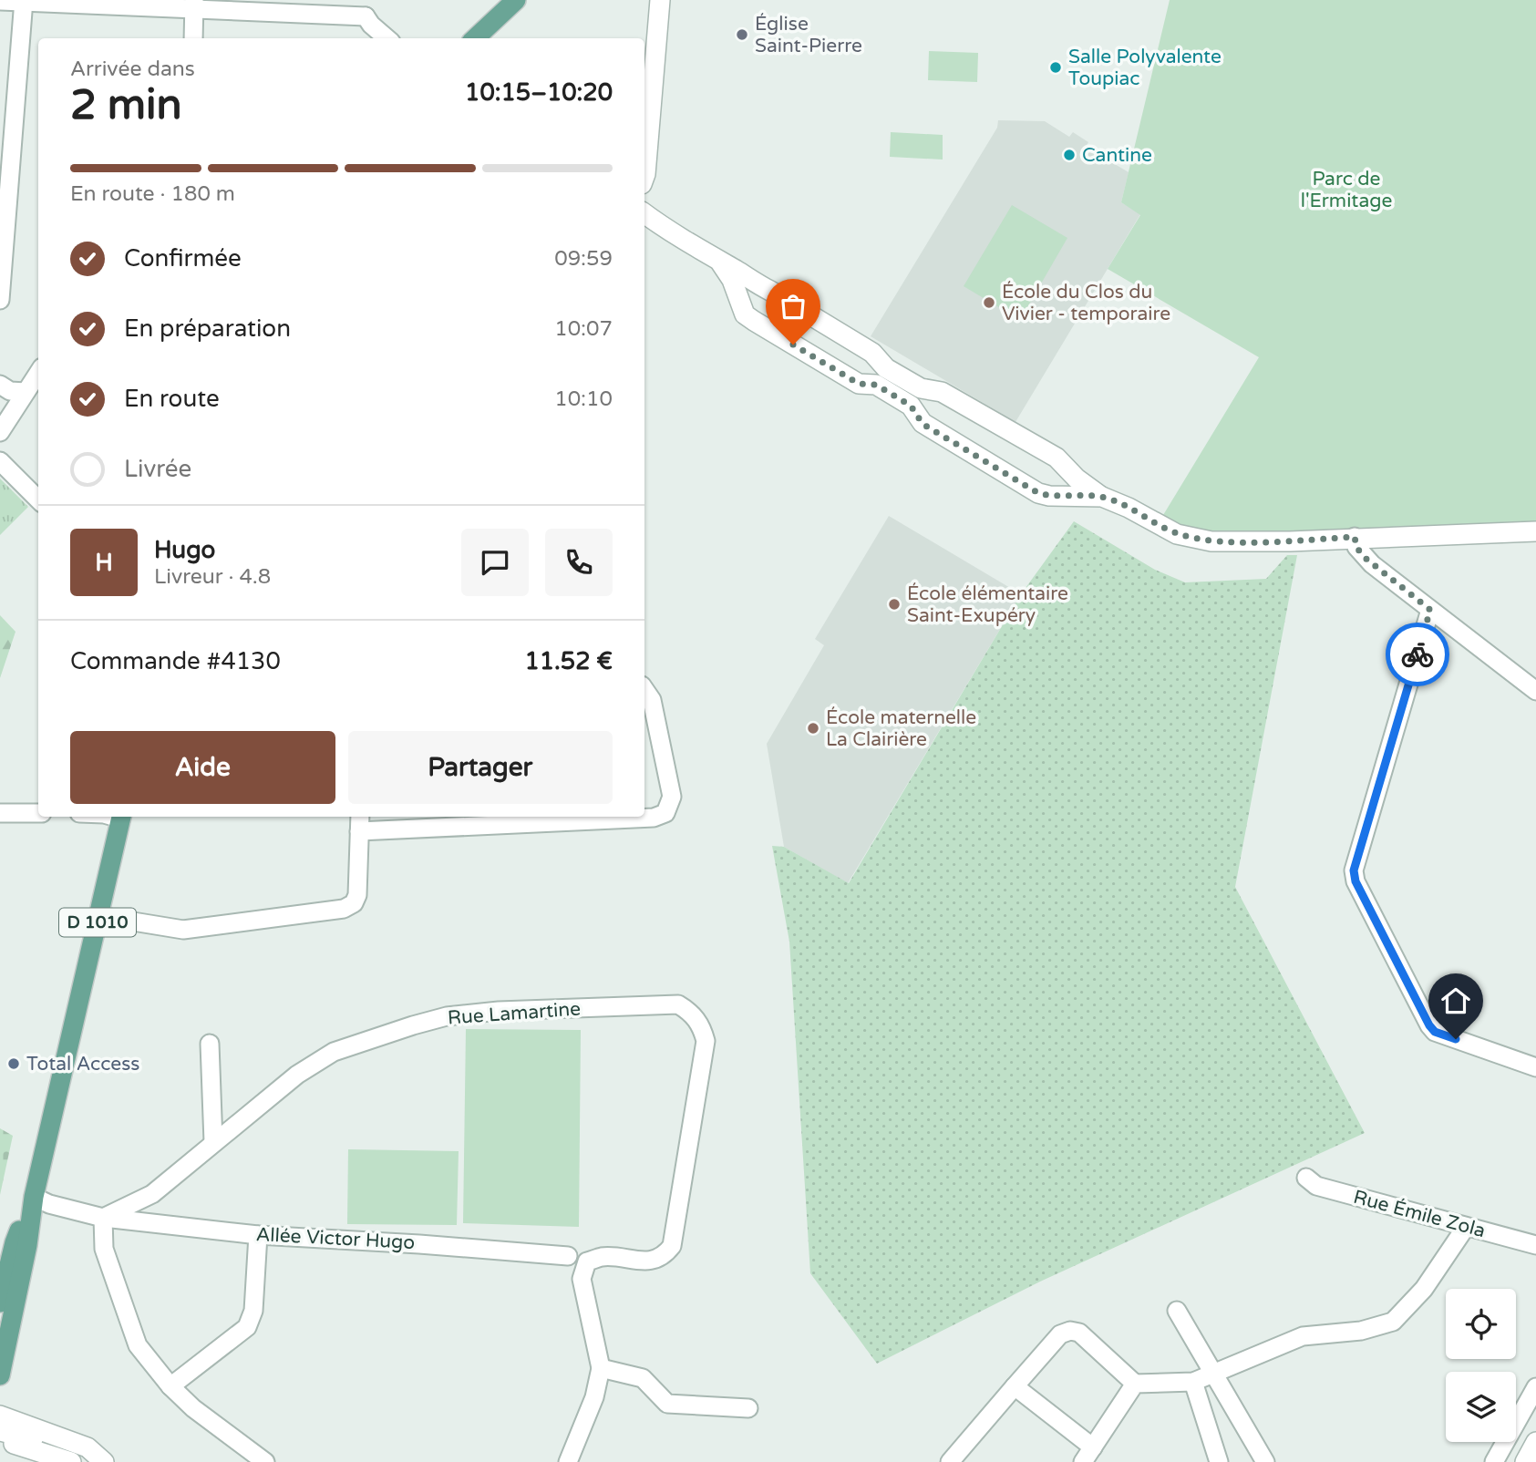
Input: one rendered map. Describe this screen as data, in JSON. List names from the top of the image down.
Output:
{
  "streets": {
    "main road": ["D 1010"],
    "street": ["Rue Lamartine", "Rue Émile Zola", "Allée Victor Hugo"]
  },
  "crossings": [
    ["D 1010", "Allée Victor Hugo"],
    ["Rue Lamartine", "Allée Victor Hugo"]
  ],
  "parks": ["Parc de l'Ermitage"],
  "places": [
    "Église Saint-Pierre",
    "Salle Polyvalente Toupiac",
    "Cantine",
    "École du Clos du Vivier - temporaire",
    "École élémentaire Saint-Exupéry",
    "École maternelle La Clairière",
    "Total Access"
  ],
  "page": {
    "heading": ["2 min", "Arrivée dans", "10:15–10:20"],
    "panel": [
      "Hugo",
      "Livreur · 4.8",
      "Commande #4130",
      "11.52 €"
    ],
    "bar": "En route · 180 m",
    "list": [
      ["Confirmée", "09:59"],
      ["En préparation", "10:07"],
      ["En route", "10:10"],
      "Livrée"
    ],
    "round": "H",
    "buttons": ["Aide", "Partager"]
  }
}
